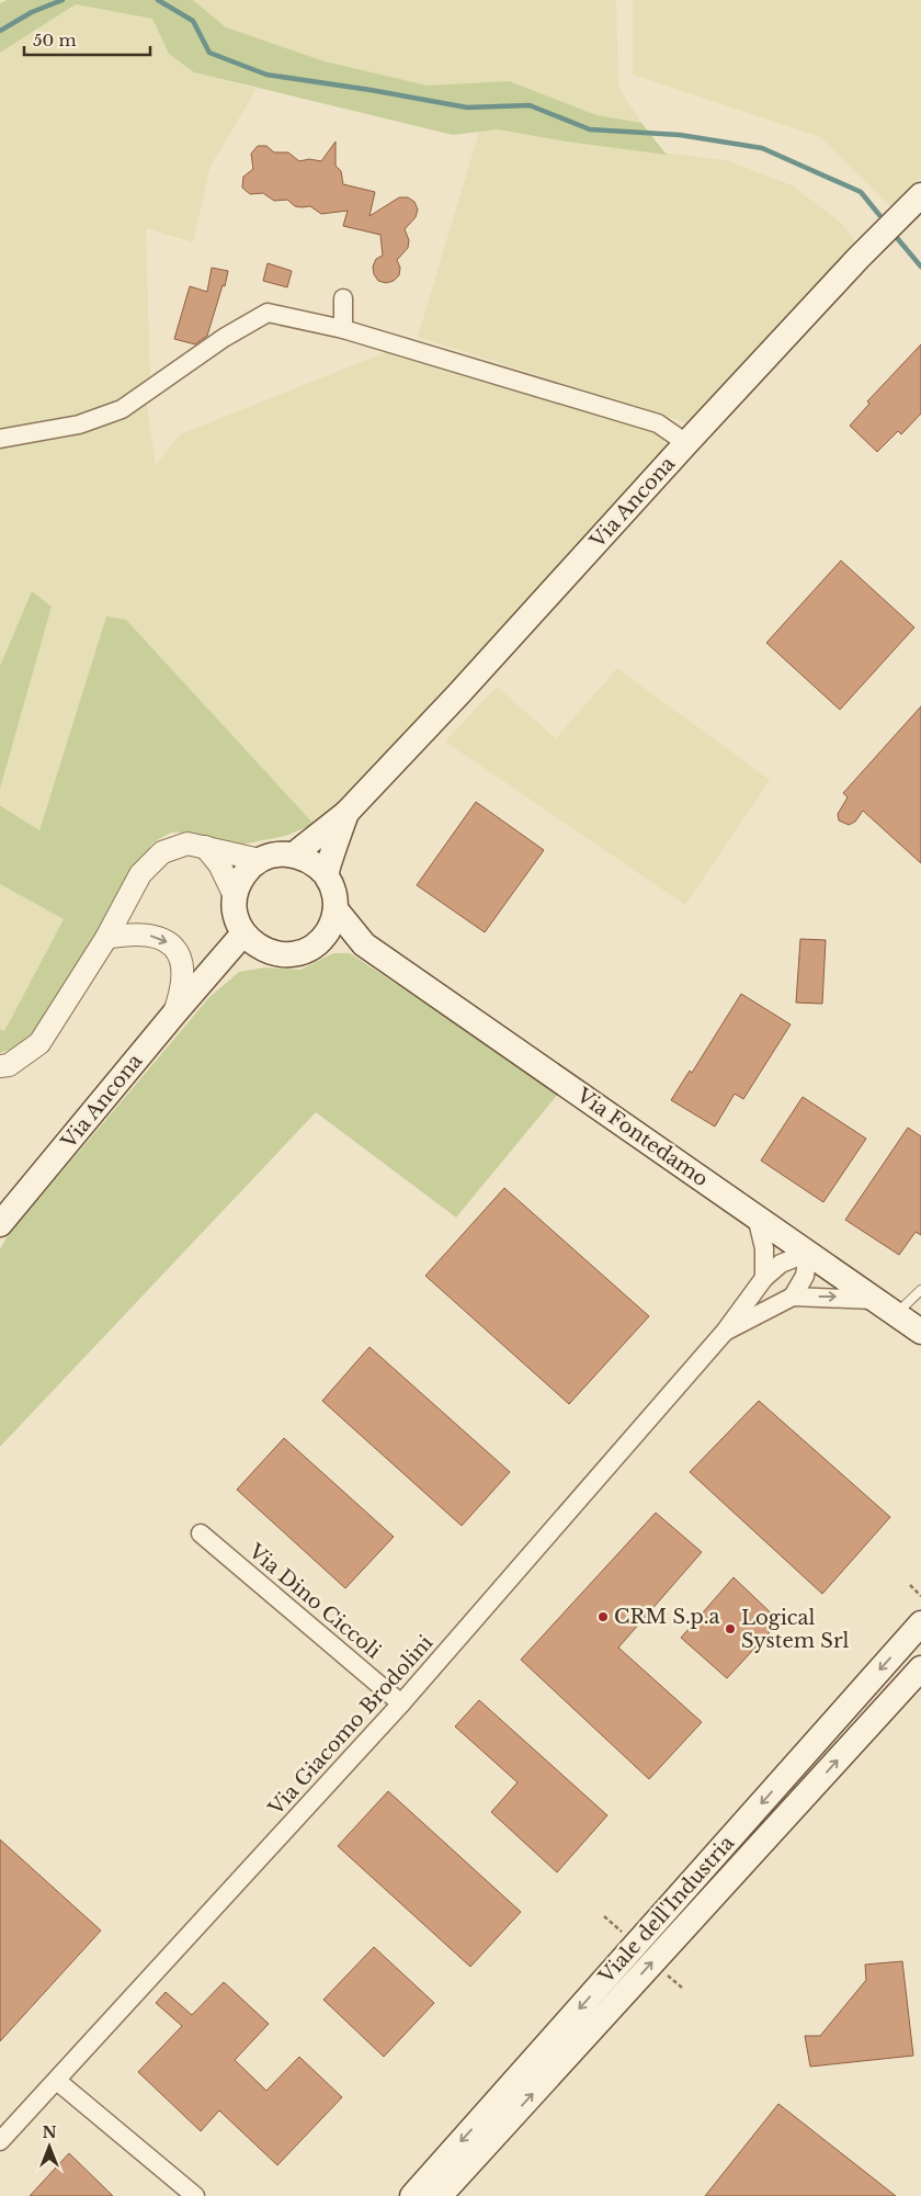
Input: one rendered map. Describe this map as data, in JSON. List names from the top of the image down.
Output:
{
  "streets": {
    "main road": ["Via Ancona", "Via Fontedamo", "Viale dell'Industria"],
    "street": ["Via Dino Ciccoli", "Via Giacomo Brodolini"]
  },
  "crossings": [
    ["Via Ancona", "Via Fontedamo"],
    ["Via Fontedamo", "Via Giacomo Brodolini"],
    ["Via Dino Ciccoli", "Via Giacomo Brodolini"]
  ],
  "places": ["CRM S.p.a", "Logical System Srl"],
  "scale_bar": "50 m",
  "north": "top"
}
